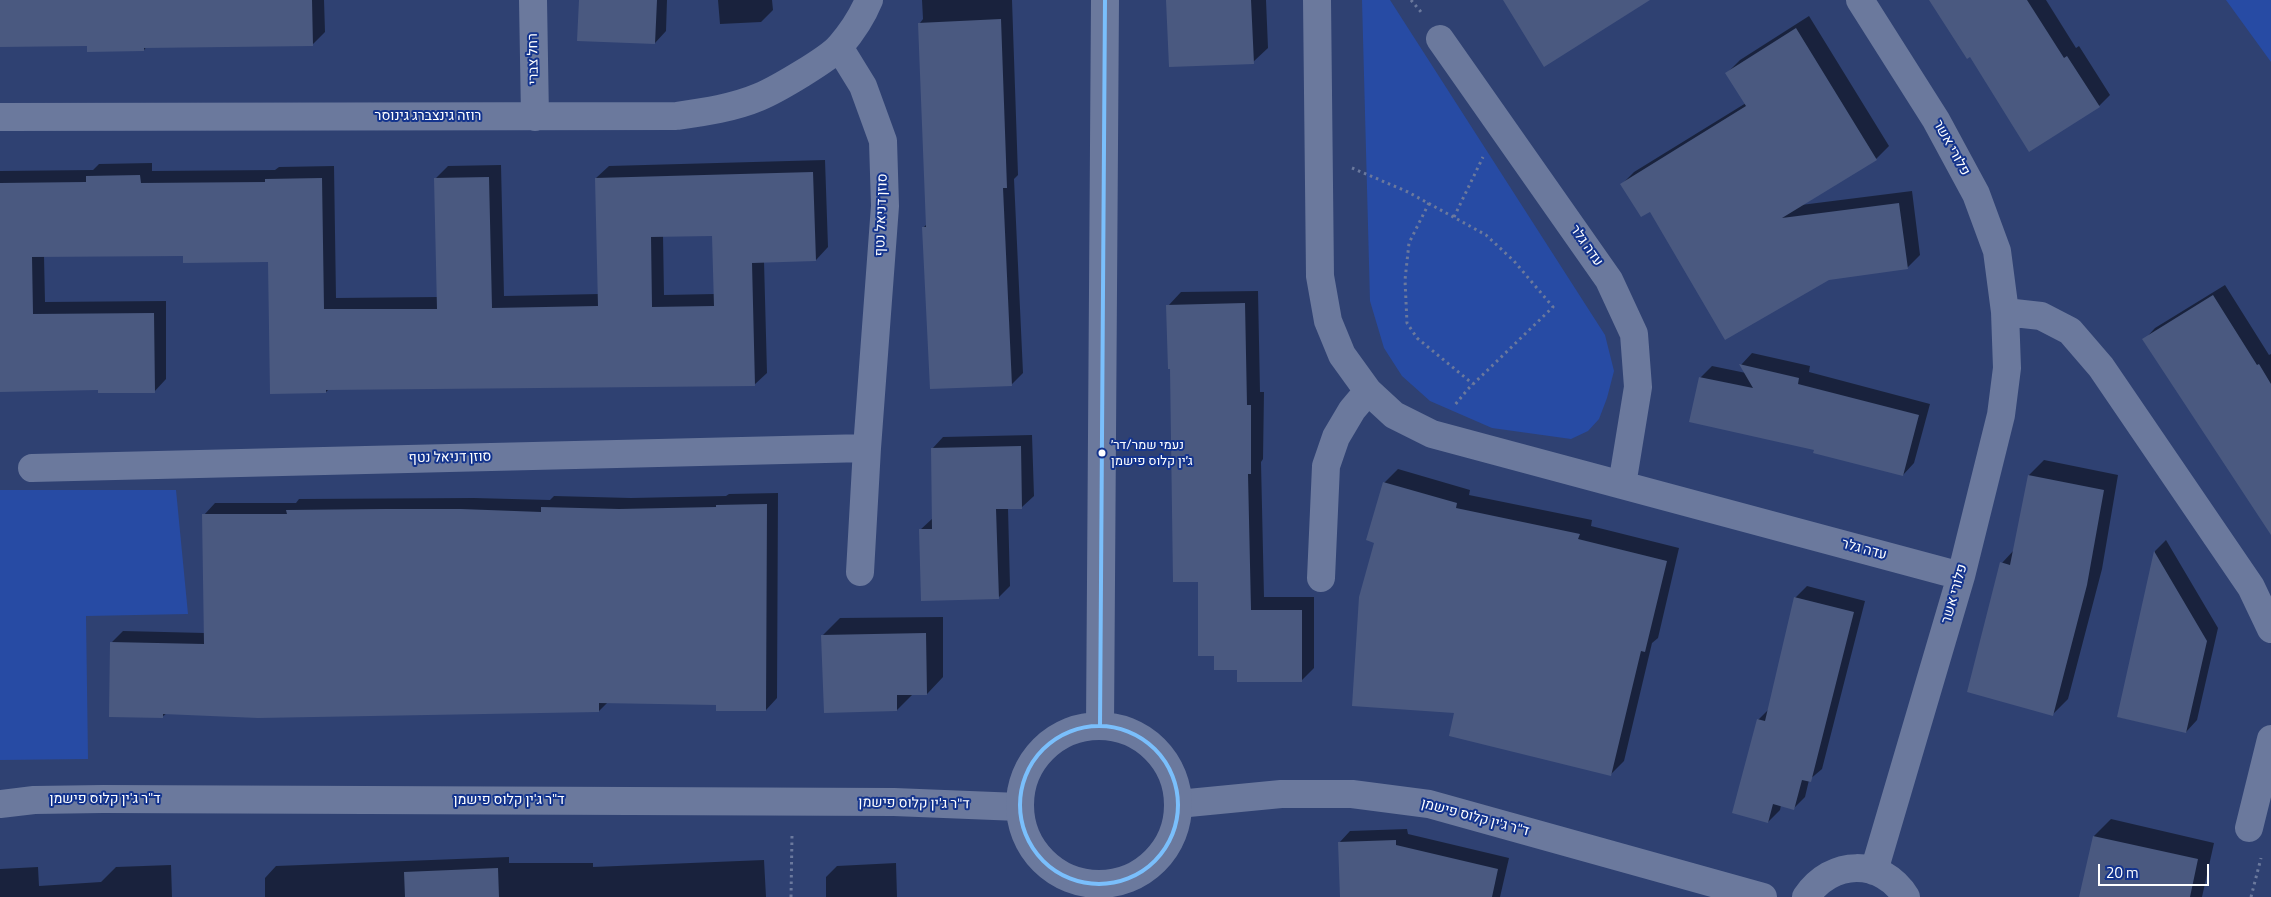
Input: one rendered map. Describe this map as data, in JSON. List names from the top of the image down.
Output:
{
  "streets": {
    "street": [
      "רחל צברי",
      "רוזה גינצברג גינוסר",
      "פלורי אשר",
      "סוזן דניאל נטף",
      "עדה גלר",
      "ד\"ר ג'ין קלוס פישמן"
    ]
  },
  "crossings": [
    ["רחל צברי", "רוזה גינצברג גינוסר"],
    ["רוזה גינצברג גינוסר", "סוזן דניאל נטף"],
    ["פלורי אשר", "עדה גלר"]
  ],
  "places": ["נעמי שמר/דר׳ ג׳ין קלוס פישמן"],
  "scale_bar": "20 m"
}
